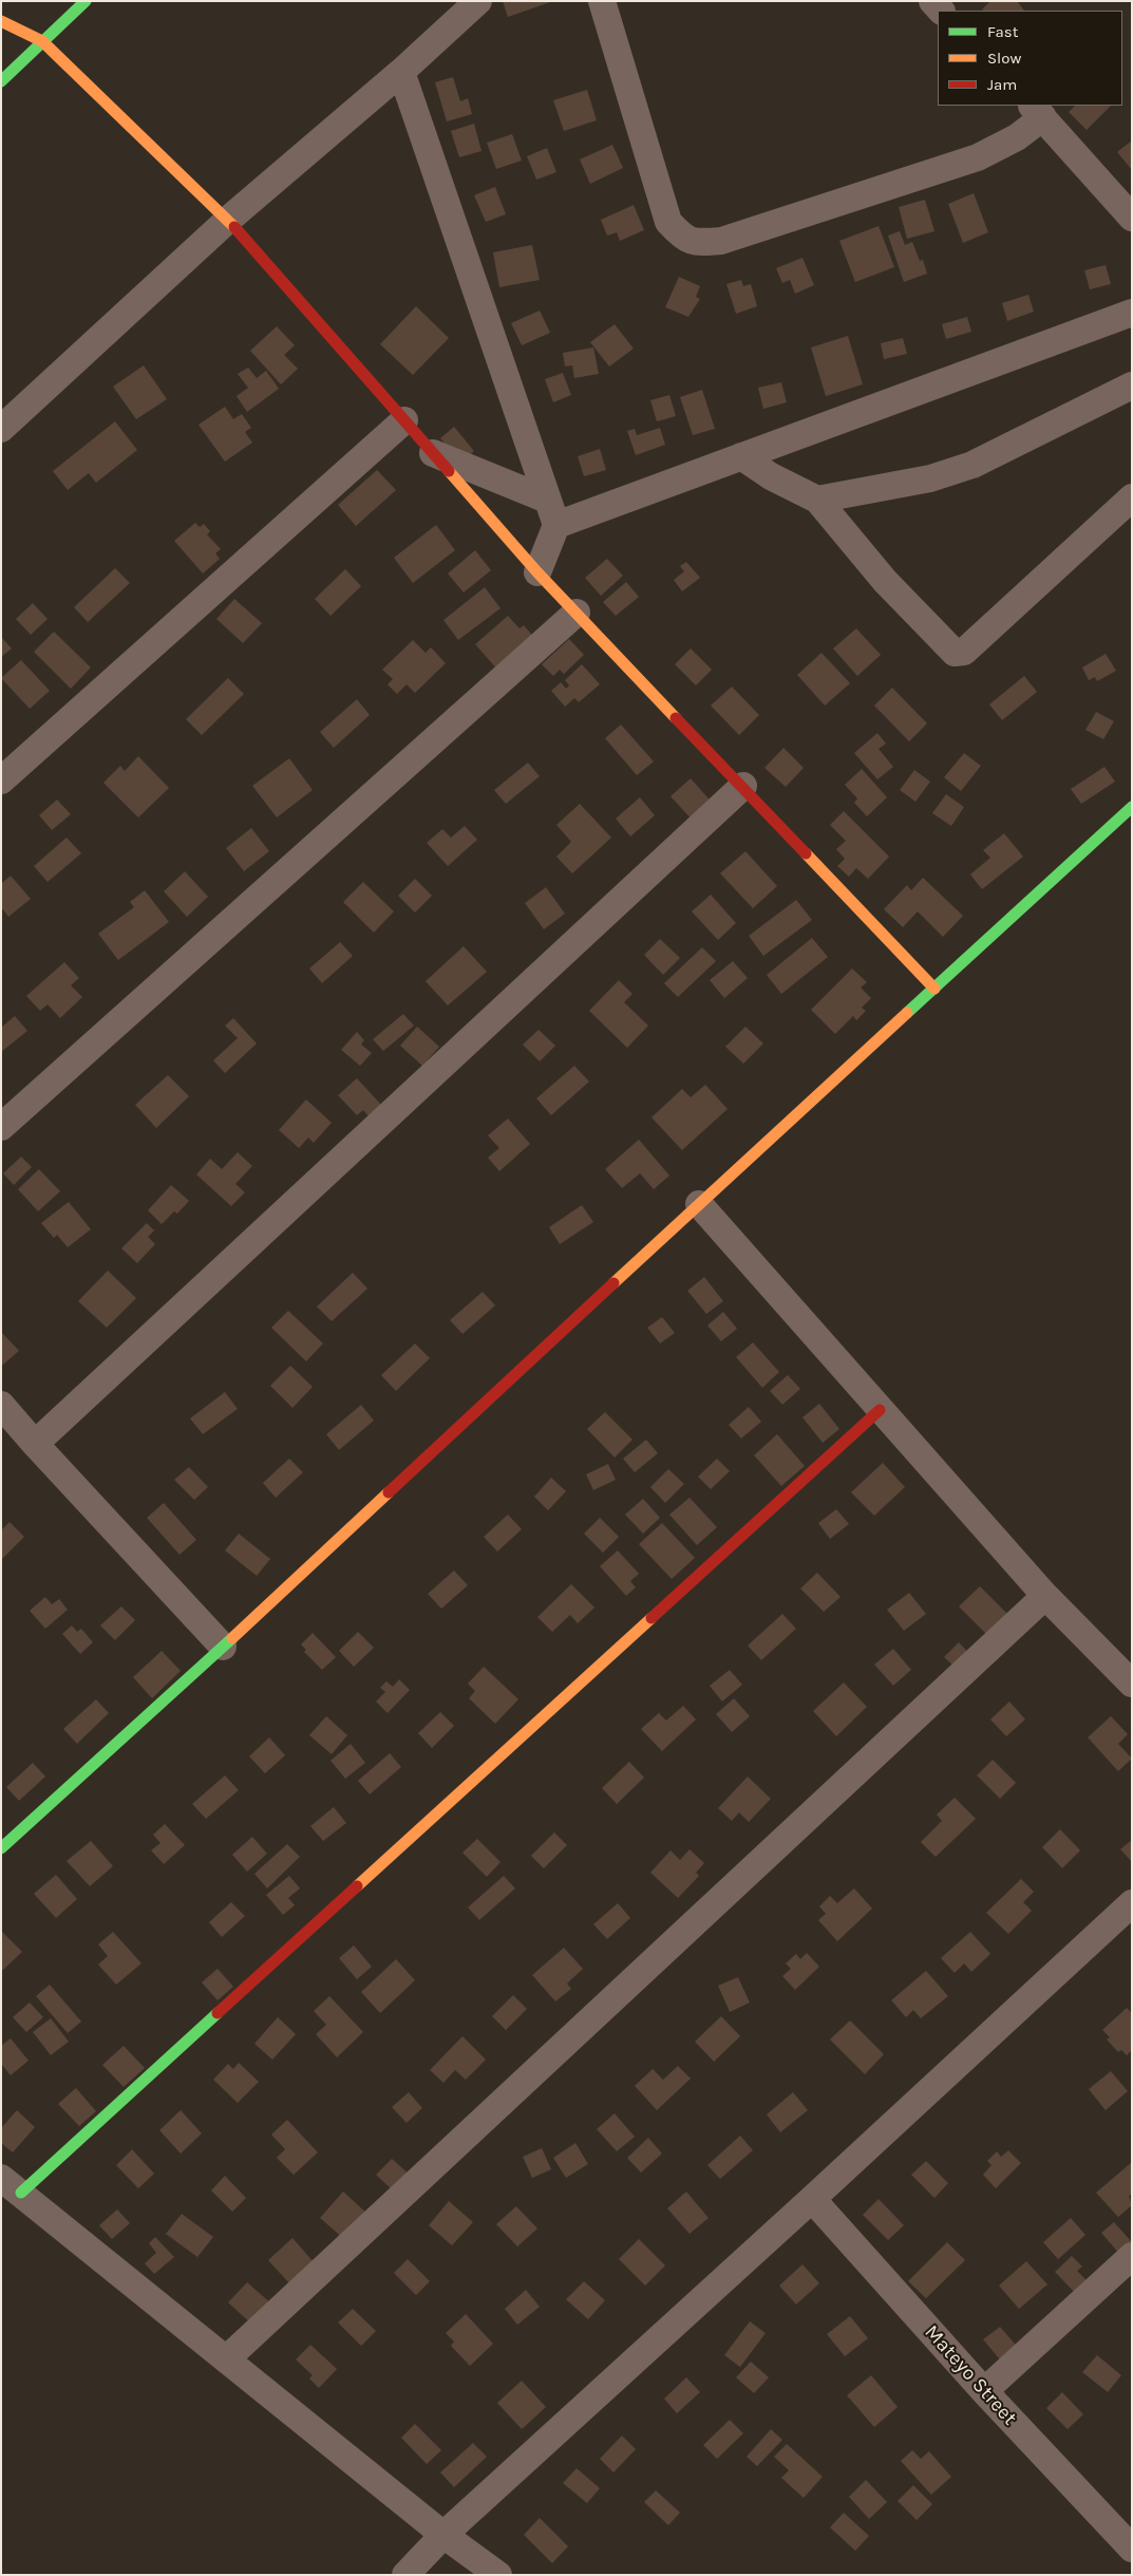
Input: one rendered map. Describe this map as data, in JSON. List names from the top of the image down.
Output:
{
  "streets": {
    "street": ["Mateyo Street"]
  },
  "legend": ["Fast", "Slow", "Jam"]
}
